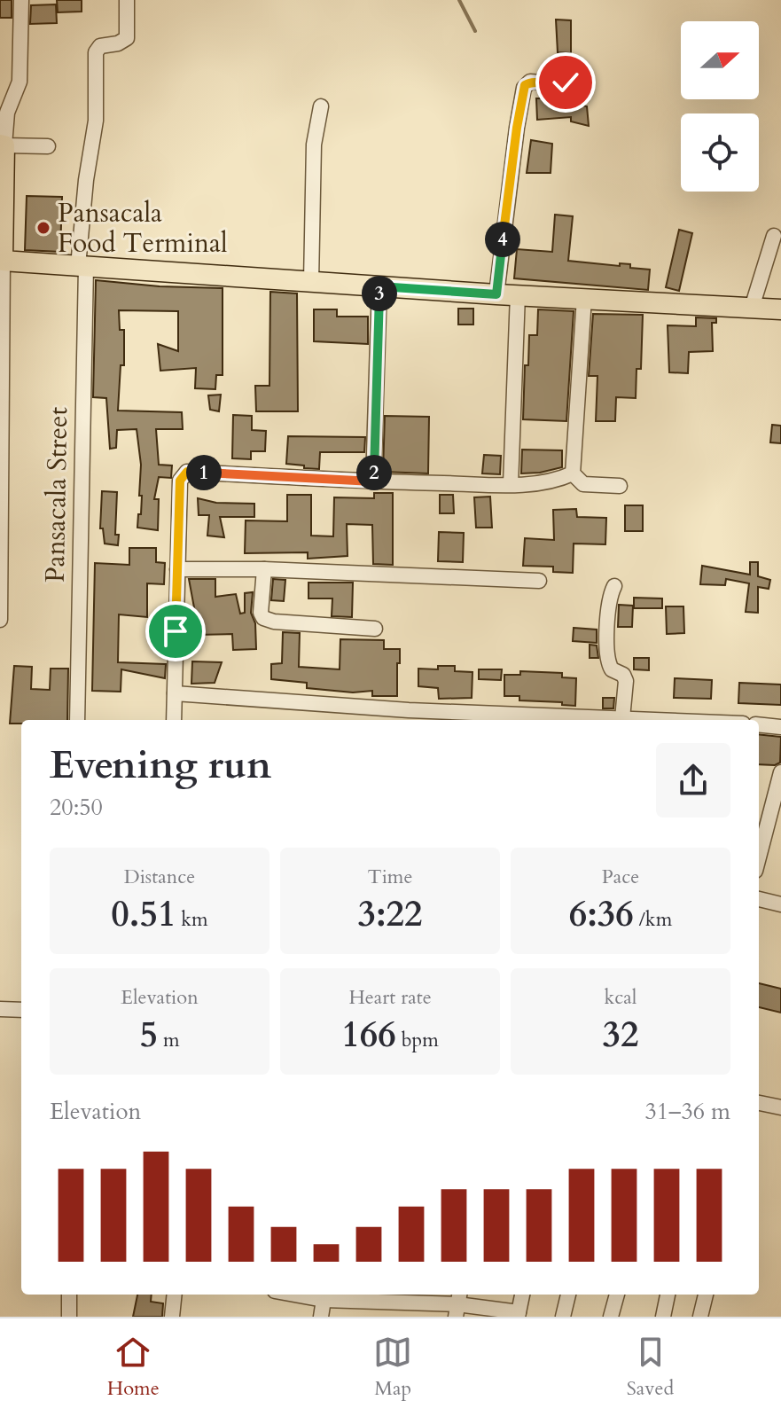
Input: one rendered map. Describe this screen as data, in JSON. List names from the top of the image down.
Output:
{
  "streets": {
    "street": ["Pansacala Street"]
  },
  "places": ["Pansacala Food Terminal"],
  "north": "right",
  "page": {
    "pins": [
      "4",
      "3",
      "1",
      "2"
    ],
    "heading": ["Evening run", "20:50"],
    "stats": [
      ["Distance", "0.51 km"],
      ["Time", "3:22"],
      ["Pace", "6:36 /km"],
      ["Elevation", "5 m"],
      ["Heart rate", "166 bpm"],
      ["kcal", "32"]
    ],
    "chart": ["Elevation", "31–36 m"],
    "tabs": ["Home", "Map", "Saved"]
  }
}
